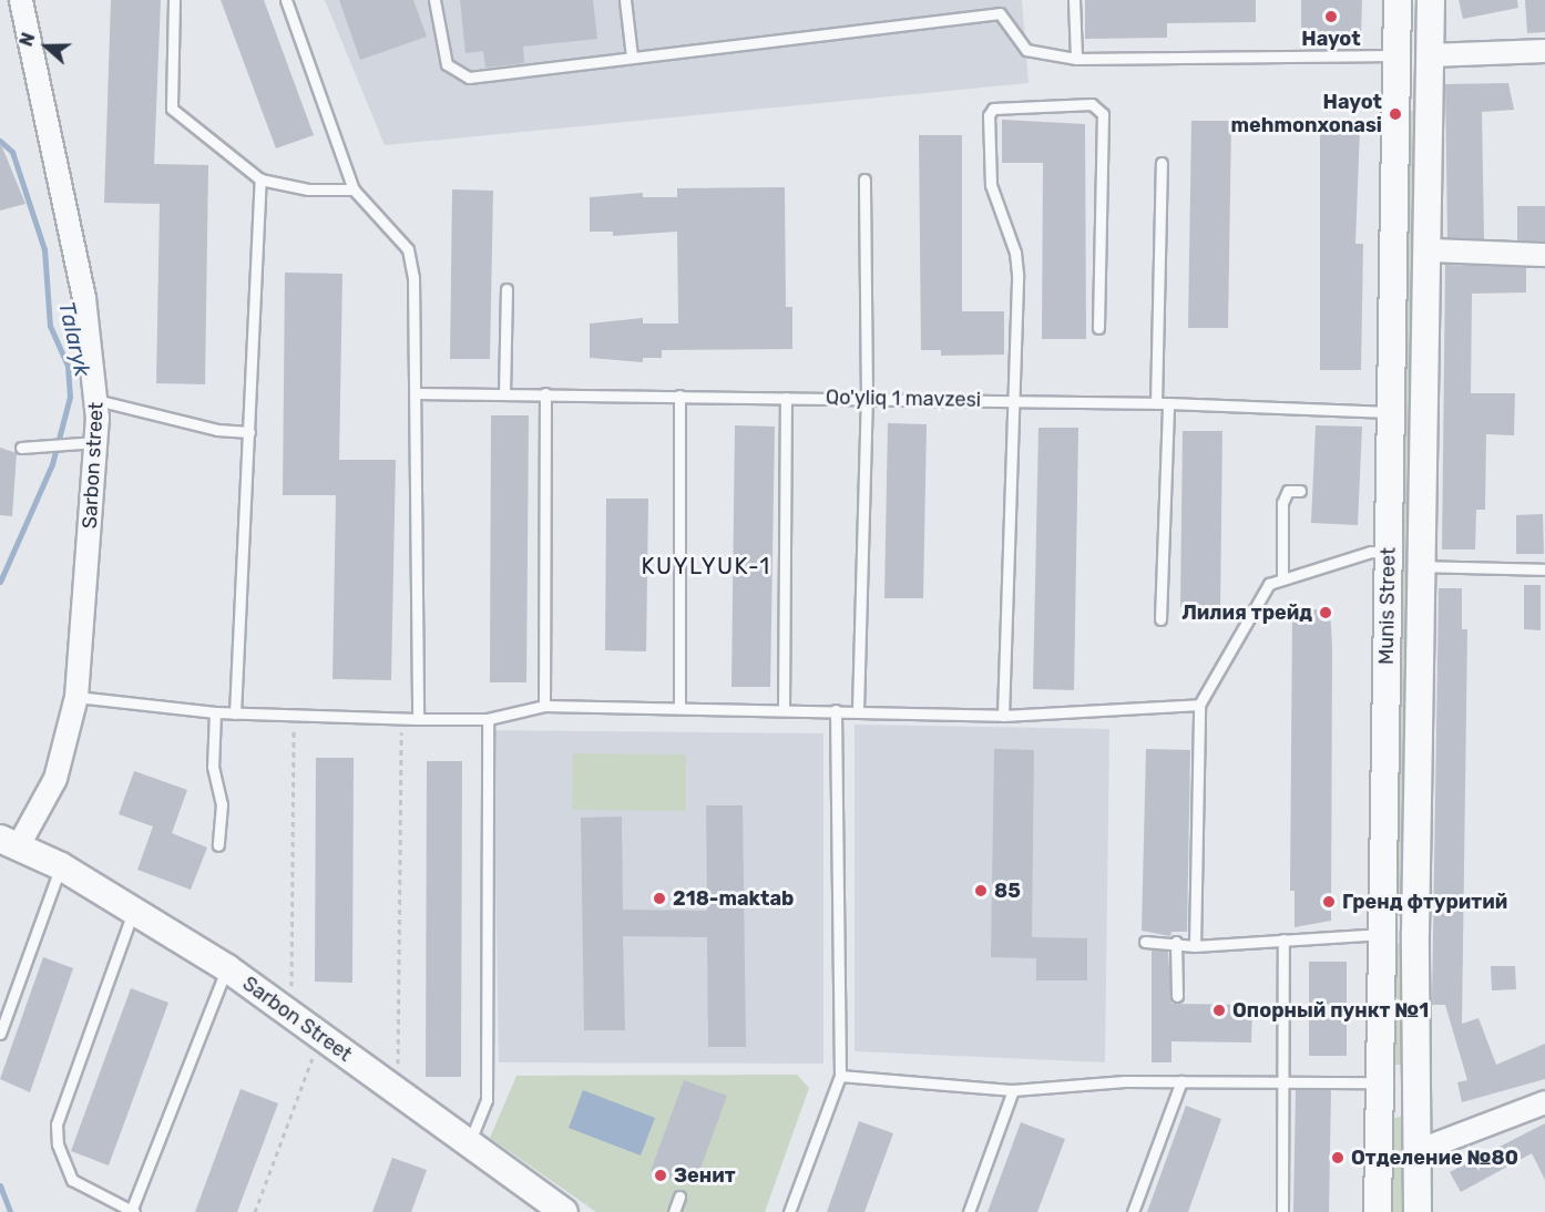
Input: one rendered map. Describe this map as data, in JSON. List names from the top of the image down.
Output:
{
  "streets": {
    "street": ["Sarbon street", "Munis Street", "Sarbon Street"],
    "lane": ["Qo'yliq 1 mavzesi"]
  },
  "crossings": [
    ["Qo'yliq 1 mavzesi", "Munis Street"],
    ["Sarbon street", "Sarbon Street"]
  ],
  "districts": ["KUYLYUK-1"],
  "water": ["Talaryk"],
  "places": [
    "Hayot",
    "Hayot mehmonxonasi",
    "Лилия трейд",
    "85",
    "218-maktab",
    "Гренд фтуритий",
    "Опорный пункт №1",
    "Отделение №80",
    "Зенит"
  ],
  "north": "left"
}
